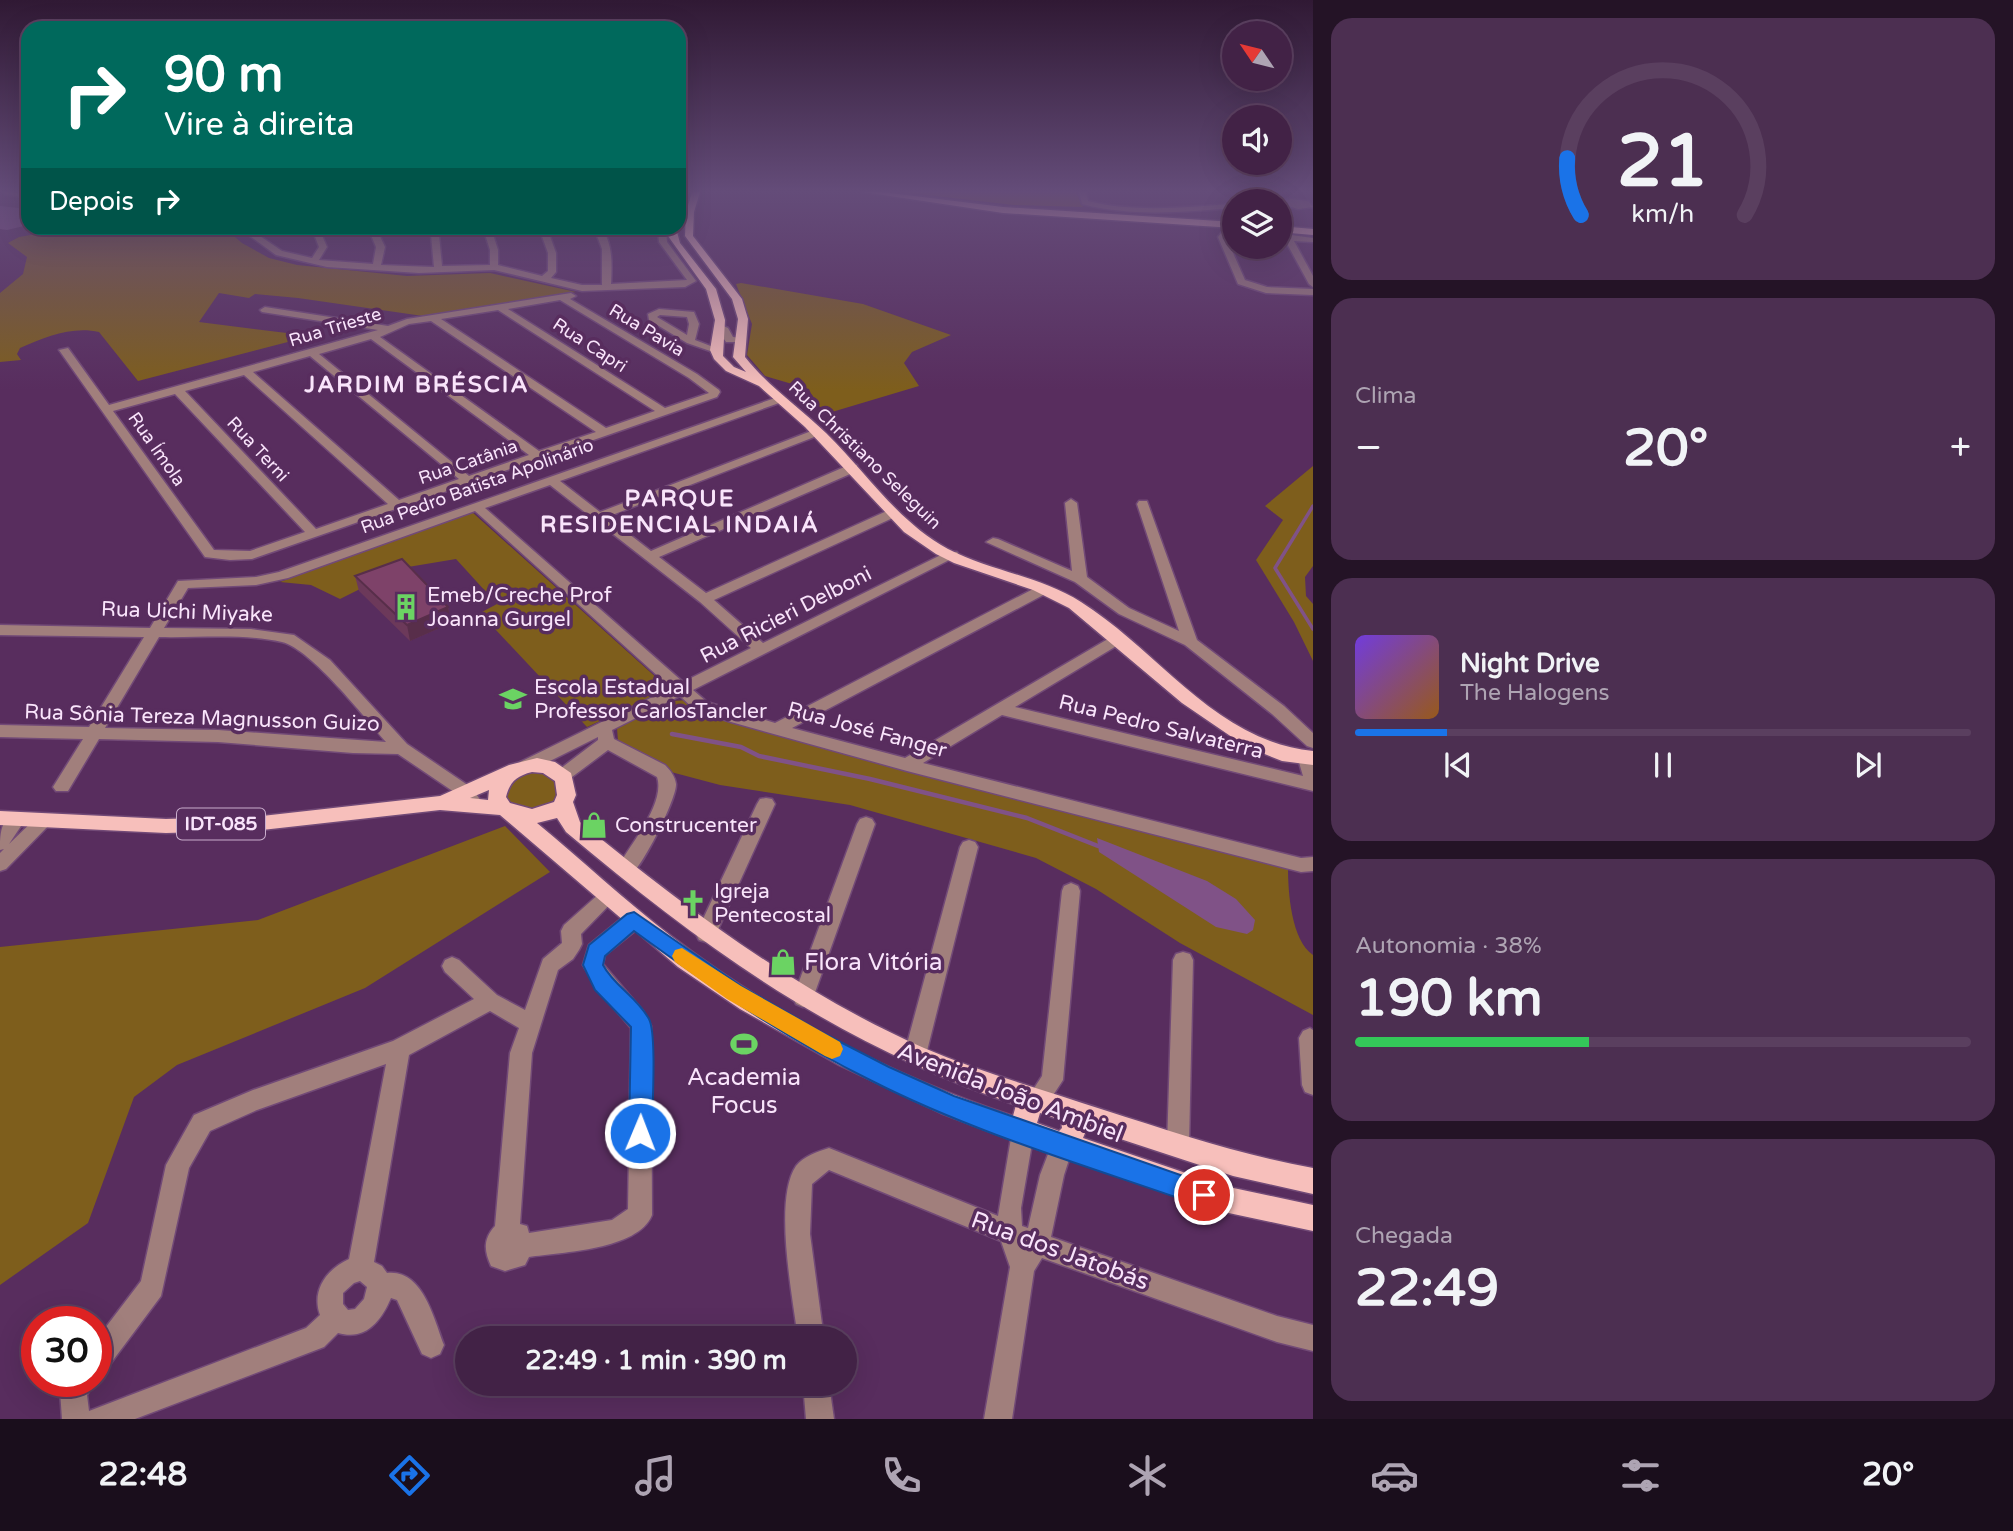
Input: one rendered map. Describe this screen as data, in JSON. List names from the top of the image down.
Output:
{
  "streets": {
    "main road": ["Rua Christiano Seleguin", "IDT-085", "Avenida João Ambiel"],
    "street": [
      "Rua Trieste",
      "Rua Pavia",
      "Rua Capri",
      "Rua Ímola",
      "Rua Terni",
      "Rua Catânia",
      "Rua Pedro Batista Apolinário",
      "Rua Uichi Miyake",
      "Rua Ricieri Delboni",
      "Rua Sônia Tereza Magnusson Guizo",
      "Rua Pedro Salvaterra",
      "Rua José Fanger",
      "Rua dos Jatobás"
    ]
  },
  "crossings": [
    ["Rua Trieste", "Rua Pavia"],
    ["Rua Trieste", "Rua Capri"],
    ["Rua Trieste", "Rua Ímola"],
    ["Rua Trieste", "Rua Terni"],
    ["Rua Pavia", "Rua Catânia"],
    ["Rua Capri", "Rua Catânia"],
    ["Rua Ímola", "Rua Catânia"],
    ["Rua Terni", "Rua Catânia"],
    ["Rua Christiano Seleguin", "Rua Pedro Batista Apolinário"],
    ["Rua Christiano Seleguin", "Rua Ricieri Delboni"],
    ["Rua Pedro Batista Apolinário", "Rua Uichi Miyake"],
    ["Rua Pedro Batista Apolinário", "Rua José Fanger"],
    ["Rua Uichi Miyake", "Rua Sônia Tereza Magnusson Guizo"],
    ["Rua Uichi Miyake", "IDT-085"],
    ["Rua Ricieri Delboni", "Rua José Fanger"],
    ["Rua Ricieri Delboni", "Avenida João Ambiel"]
  ],
  "districts": ["JARDIM BRÉSCIA", "PARQUE RESIDENCIAL INDAIÁ"],
  "places": {
    "building": ["Emeb/Creche Prof Joanna Gurgel"],
    "school or university": ["Escola Estadual Professor CarlosTancler"],
    "shop": ["Construcenter", "Flora Vitória"],
    "church": ["Igreja Pentecostal"],
    "sports": ["Academia Focus"]
  },
  "north": "top left",
  "page": {
    "turn": ["90 m", "Vire à direita"],
    "then": "Depois",
    "tile": [
      "Clima",
      ["Autonomia · 38%", "190 km"],
      ["Chegada", "22:49"]
    ],
    "heat": ["−", "20°", "+"],
    "song": ["Night Drive", "The Halogens"],
    "limit": "30",
    "trip": "22:49 · 1 min · 390 m",
    "tabs": ["22:48", "20°"],
    "gauge": ["21", "km/h"]
  }
}
